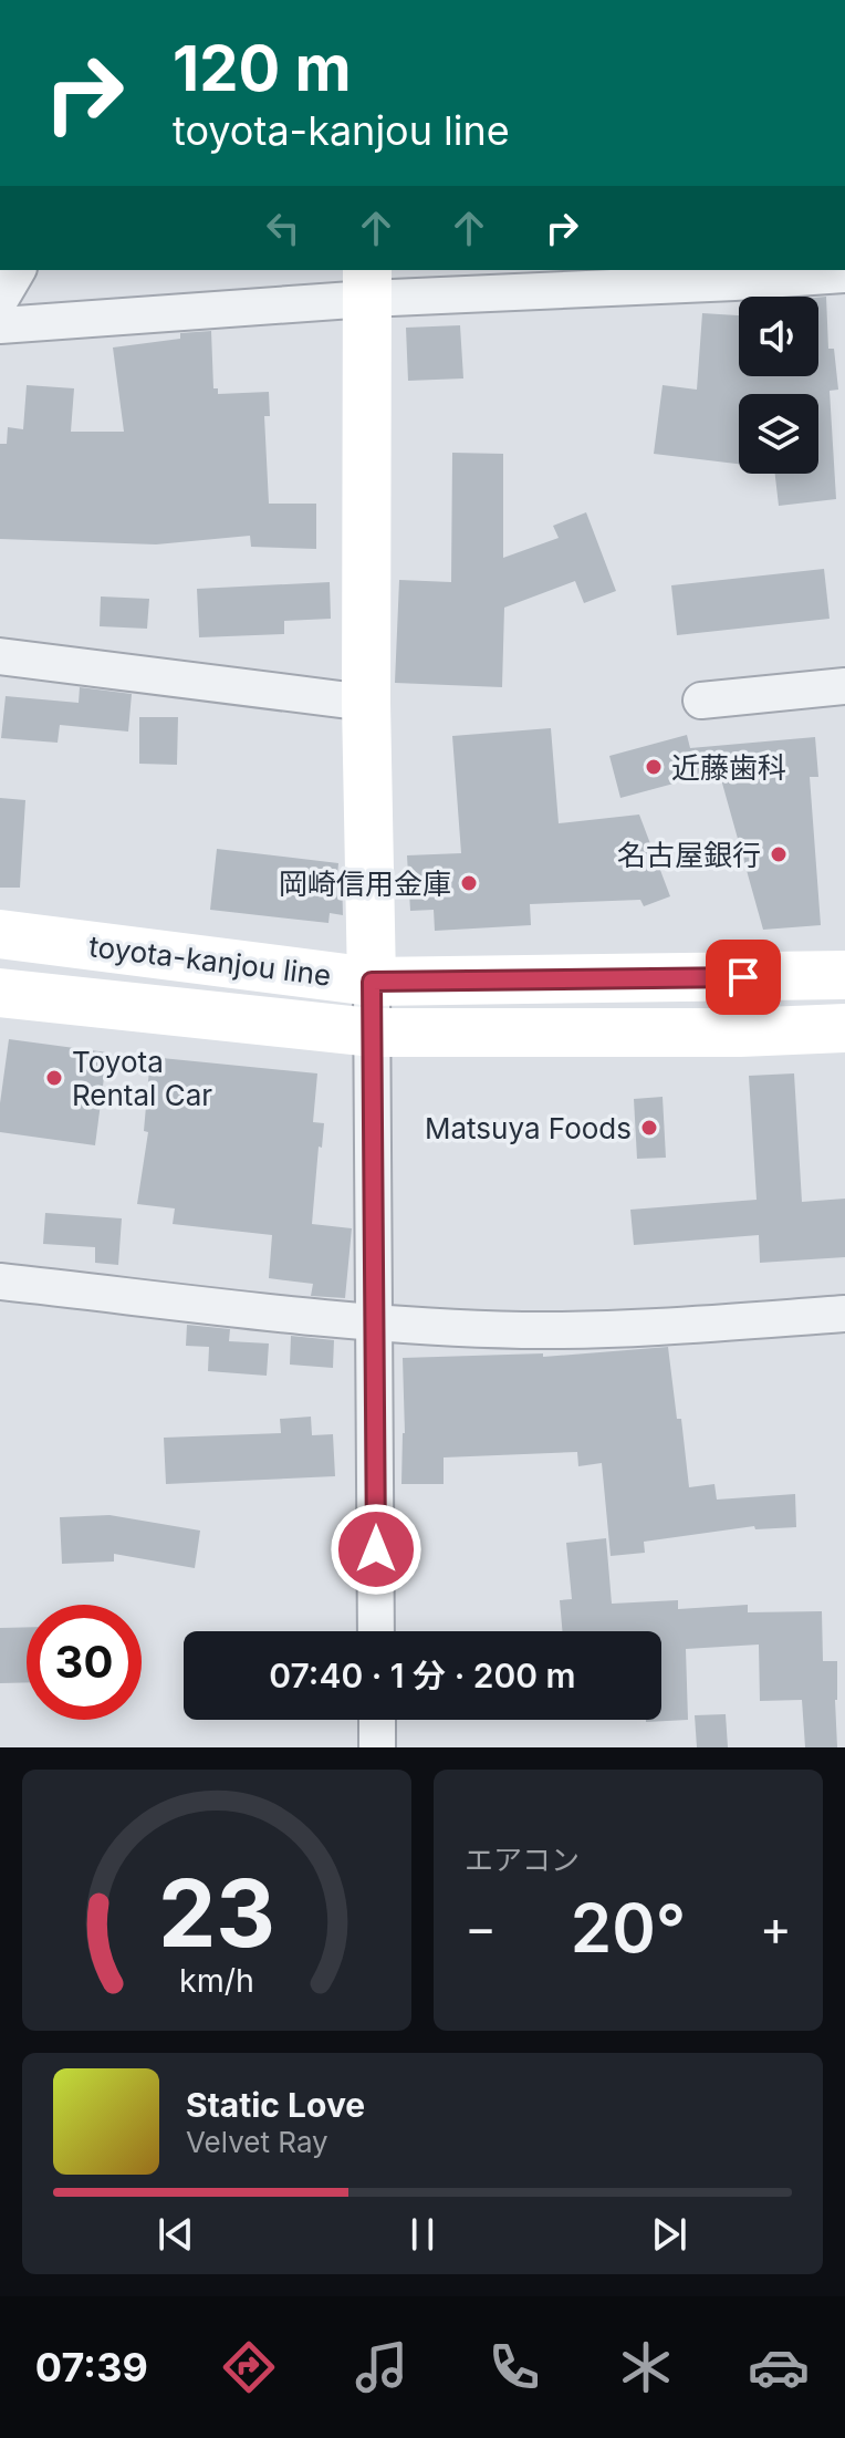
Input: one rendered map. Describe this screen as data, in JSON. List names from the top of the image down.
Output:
{
  "streets": {
    "main road": ["toyota-kanjou line"]
  },
  "places": [
    "近藤歯科",
    "名古屋銀行",
    "岡崎信用金庫",
    "Toyota Rental Car",
    "Matsuya Foods"
  ],
  "page": {
    "turn": ["120 m", "toyota-kanjou line"],
    "limit": "30",
    "trip": "07:40 · 1 分 · 200 m",
    "tile": "エアコン",
    "heat": ["−", "20°", "+"],
    "song": ["Static Love", "Velvet Ray"],
    "tabs": "07:39",
    "gauge": ["23", "km/h"]
  }
}
